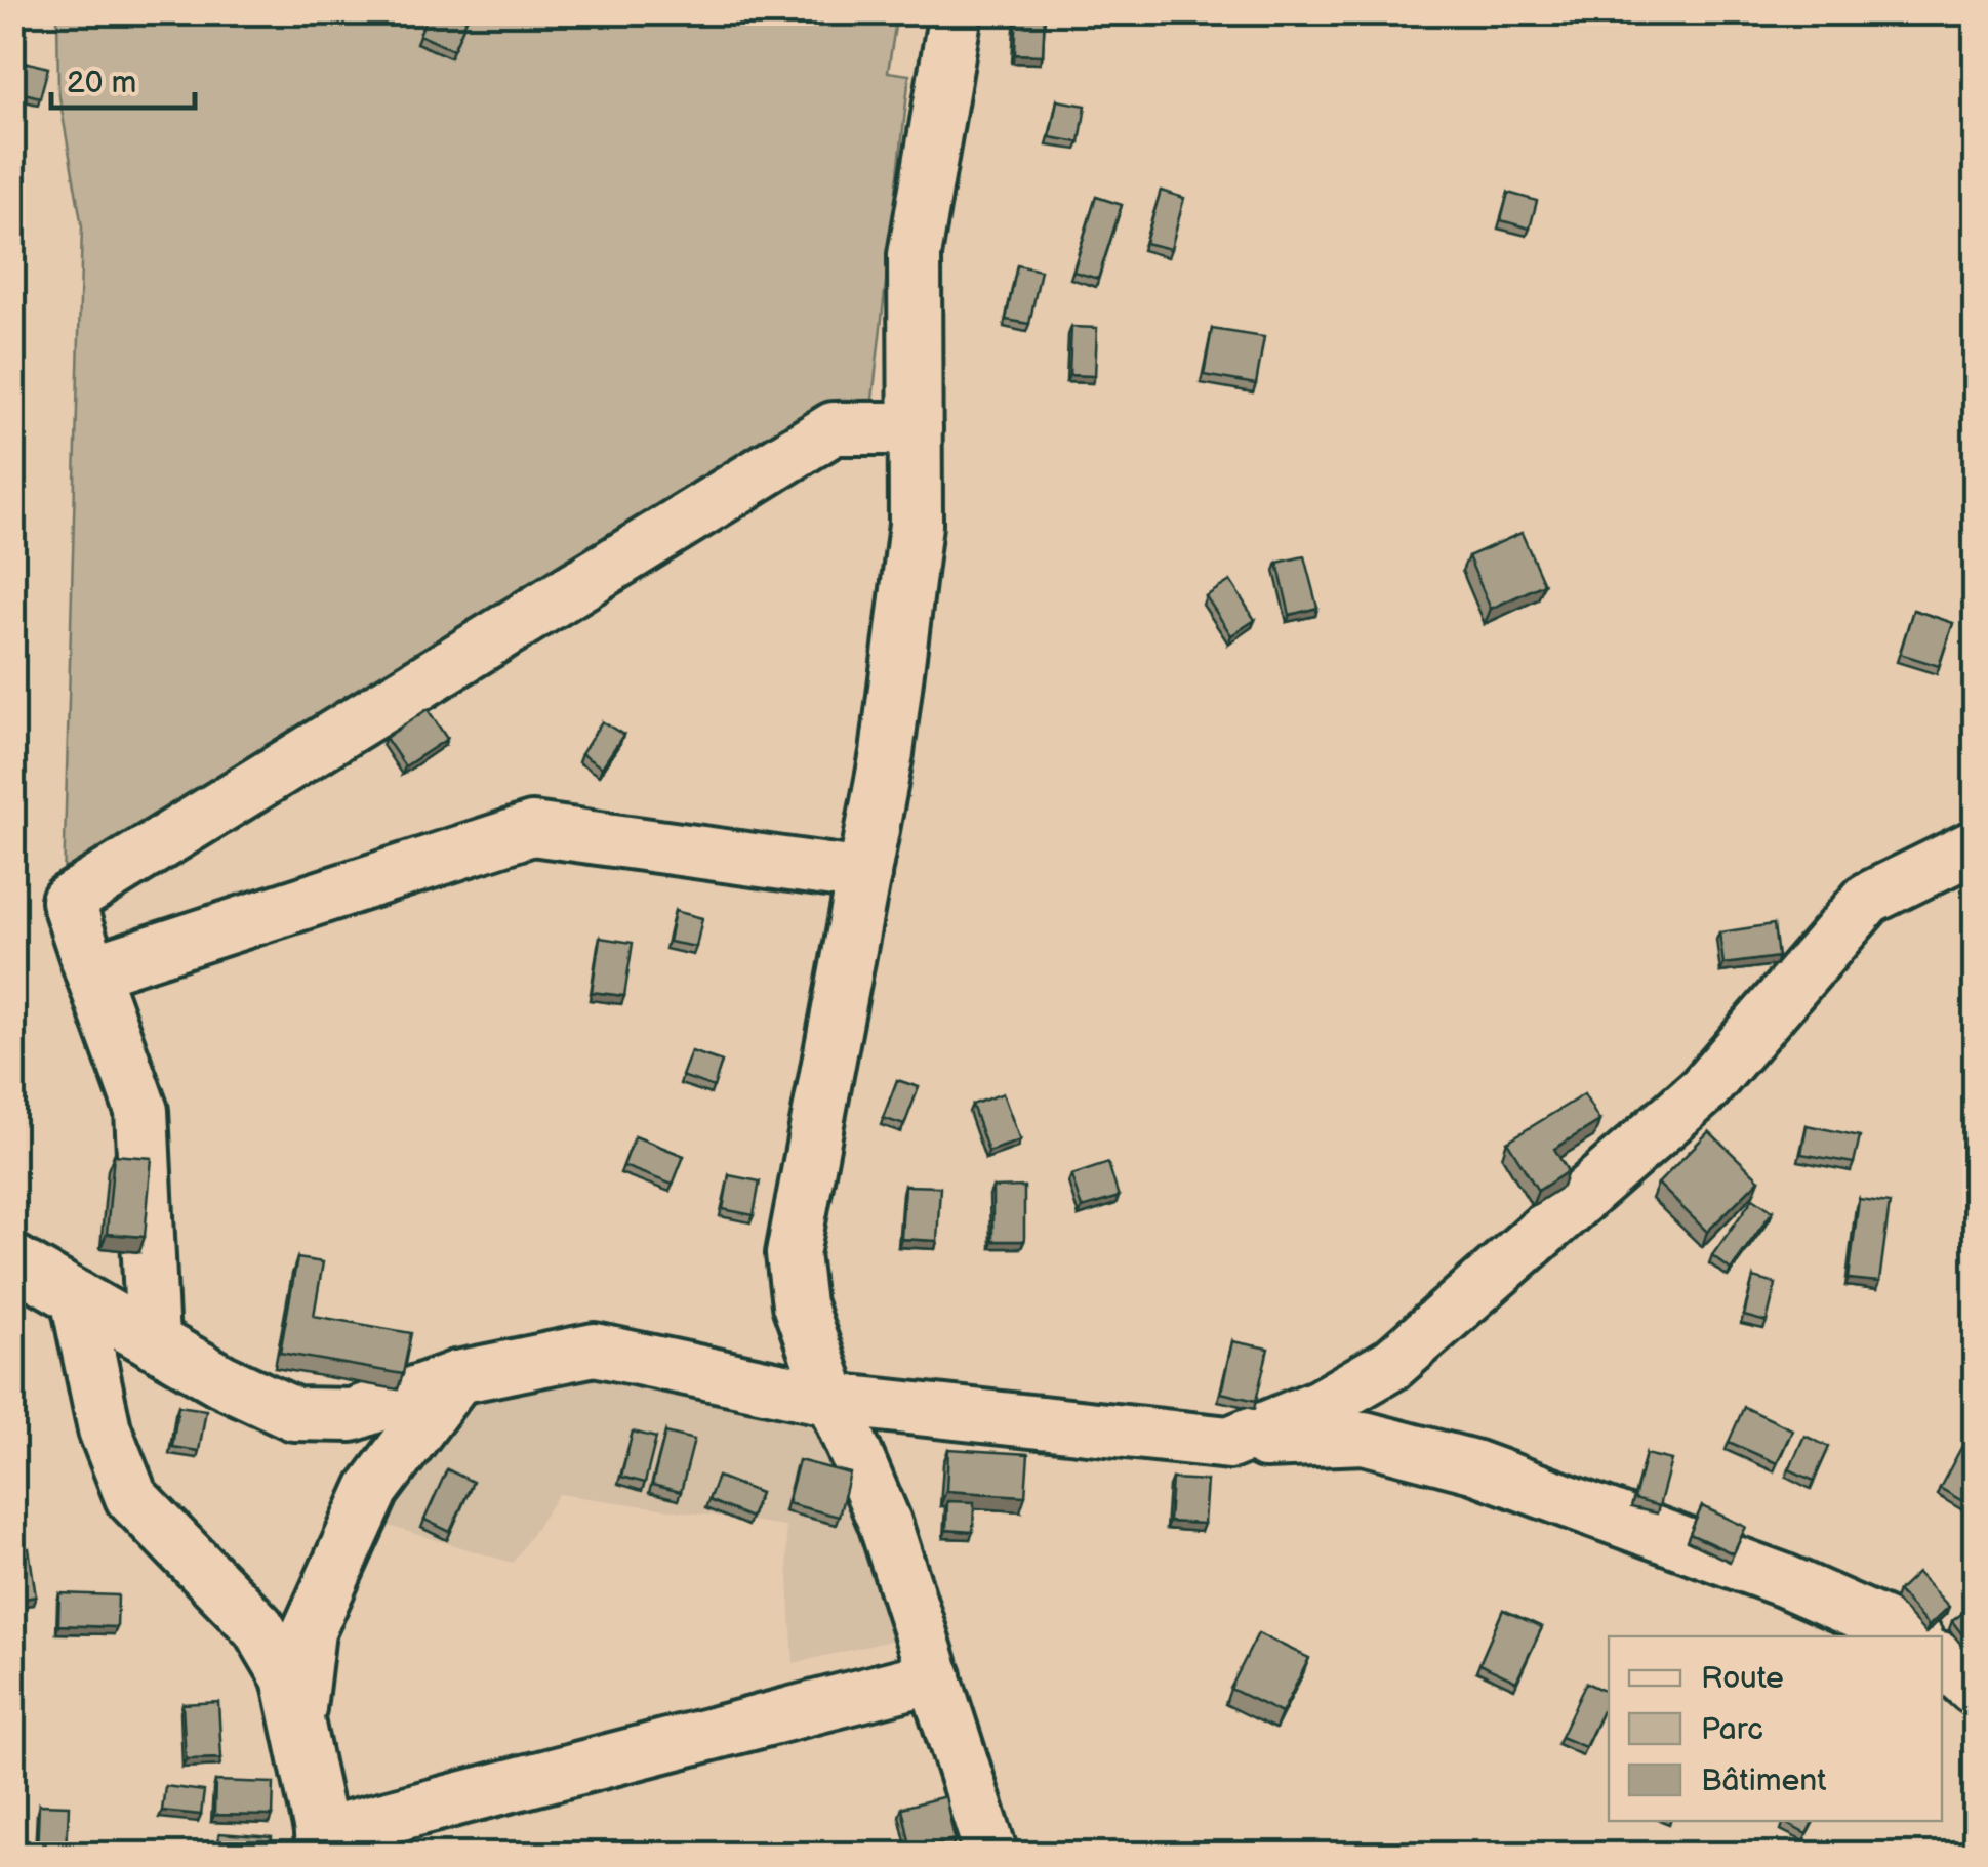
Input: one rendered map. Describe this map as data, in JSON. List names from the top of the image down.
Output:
{
  "legend": ["Route", "Parc", "Bâtiment"],
  "scale_bar": "20 m"
}
